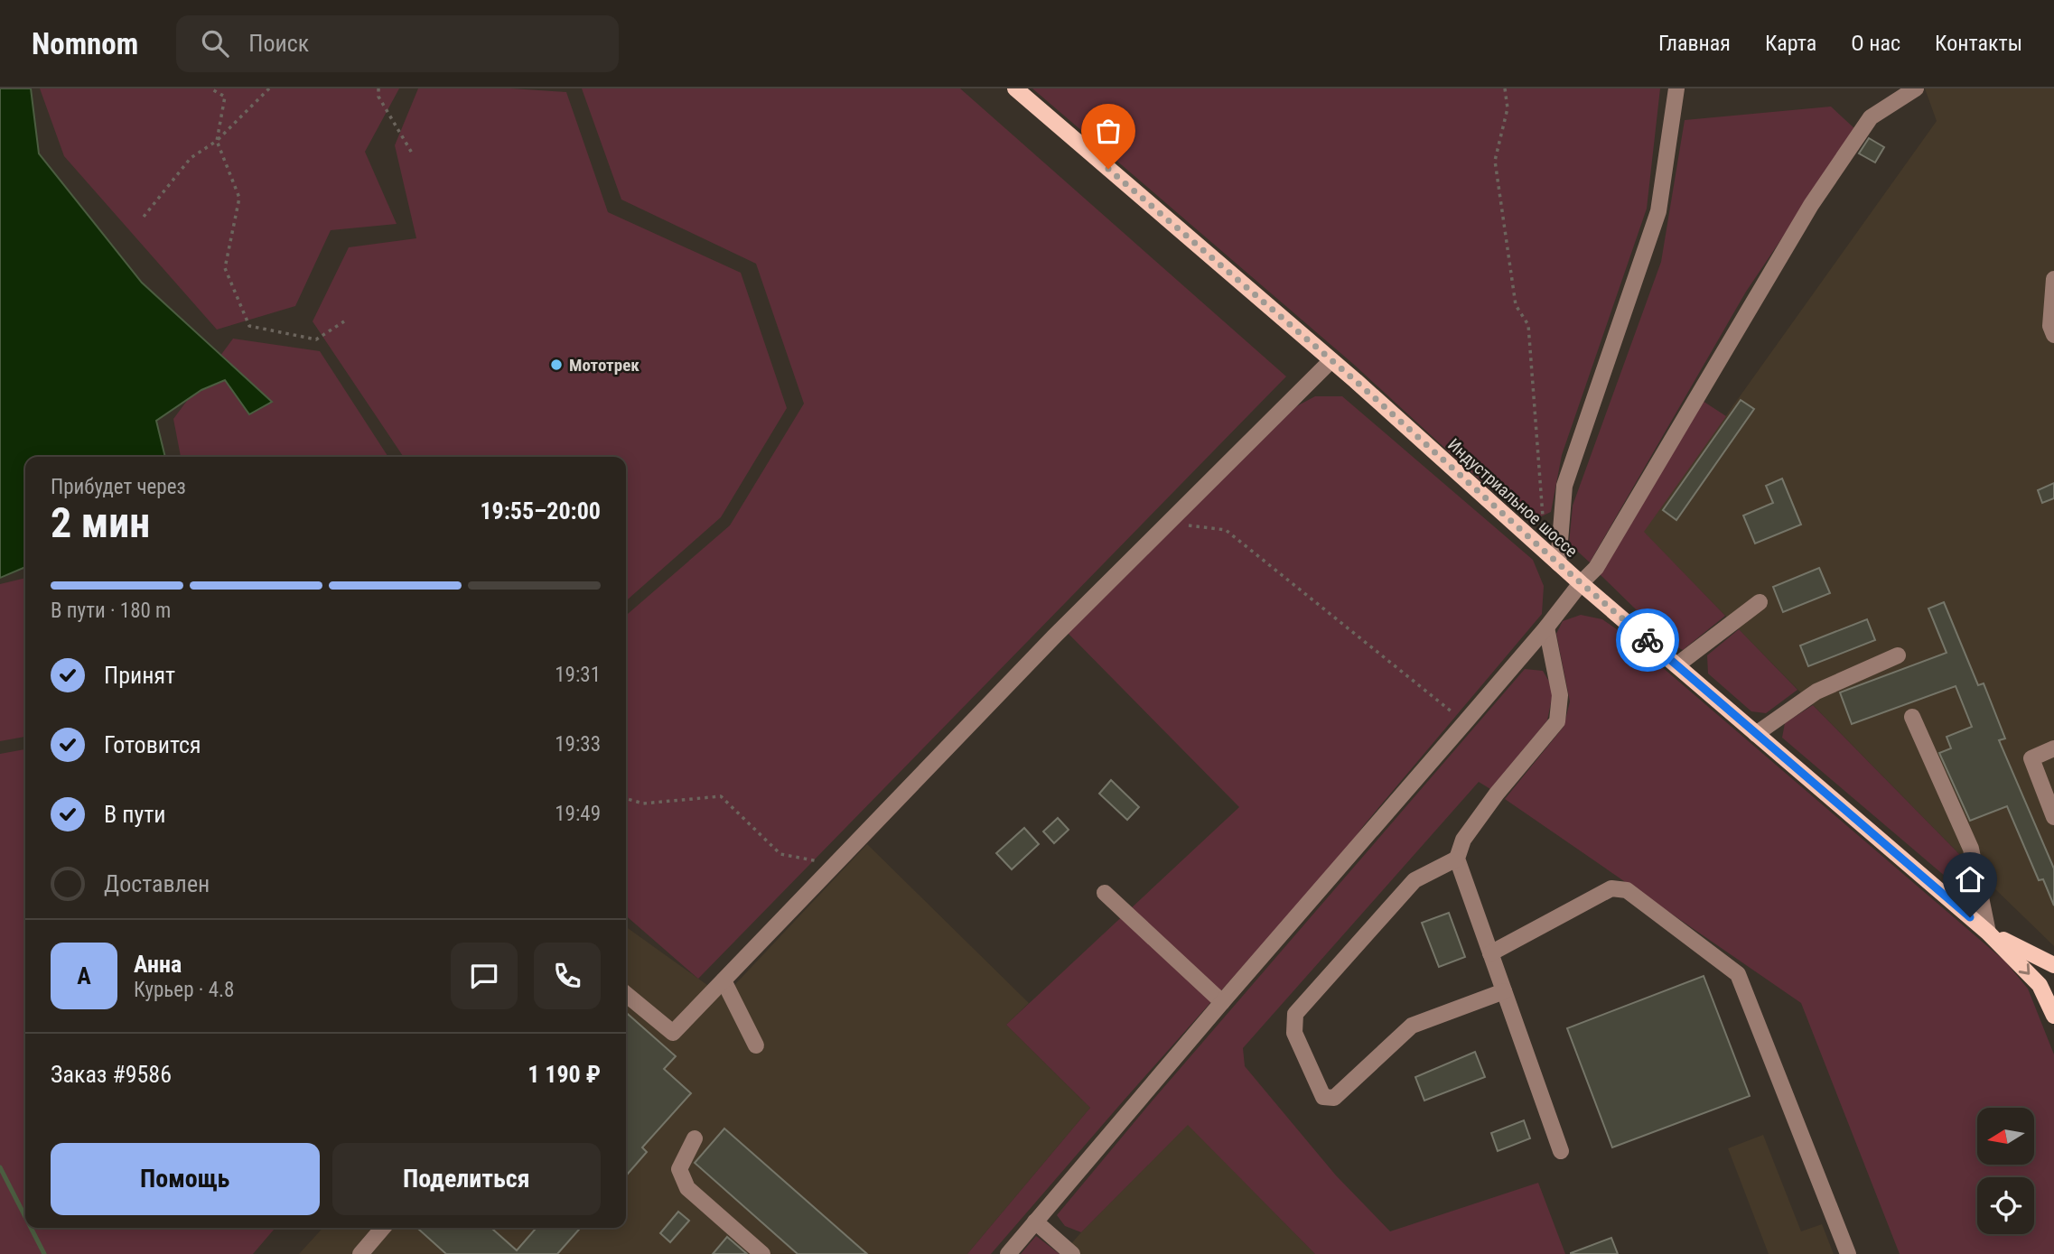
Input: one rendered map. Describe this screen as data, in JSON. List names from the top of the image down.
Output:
{
  "streets": {
    "main road": ["Индустриальное шоссе"]
  },
  "places": ["Мототрек"],
  "north": "left",
  "page": {
    "header": "Nomnom",
    "search": "Поиск",
    "nav": [
      "Главная",
      "Карта",
      "О нас",
      "Контакты"
    ],
    "heading": ["2 мин", "Прибудет через", "19:55–20:00"],
    "panel": [
      "Анна",
      "Курьер · 4.8",
      "Заказ #9586",
      "1 190 ₽"
    ],
    "bar": "В пути · 180 m",
    "list": [
      ["Принят", "19:31"],
      ["Готовится", "19:33"],
      ["В пути", "19:49"],
      "Доставлен"
    ],
    "round": "А",
    "buttons": ["Помощь", "Поделиться"]
  }
}
